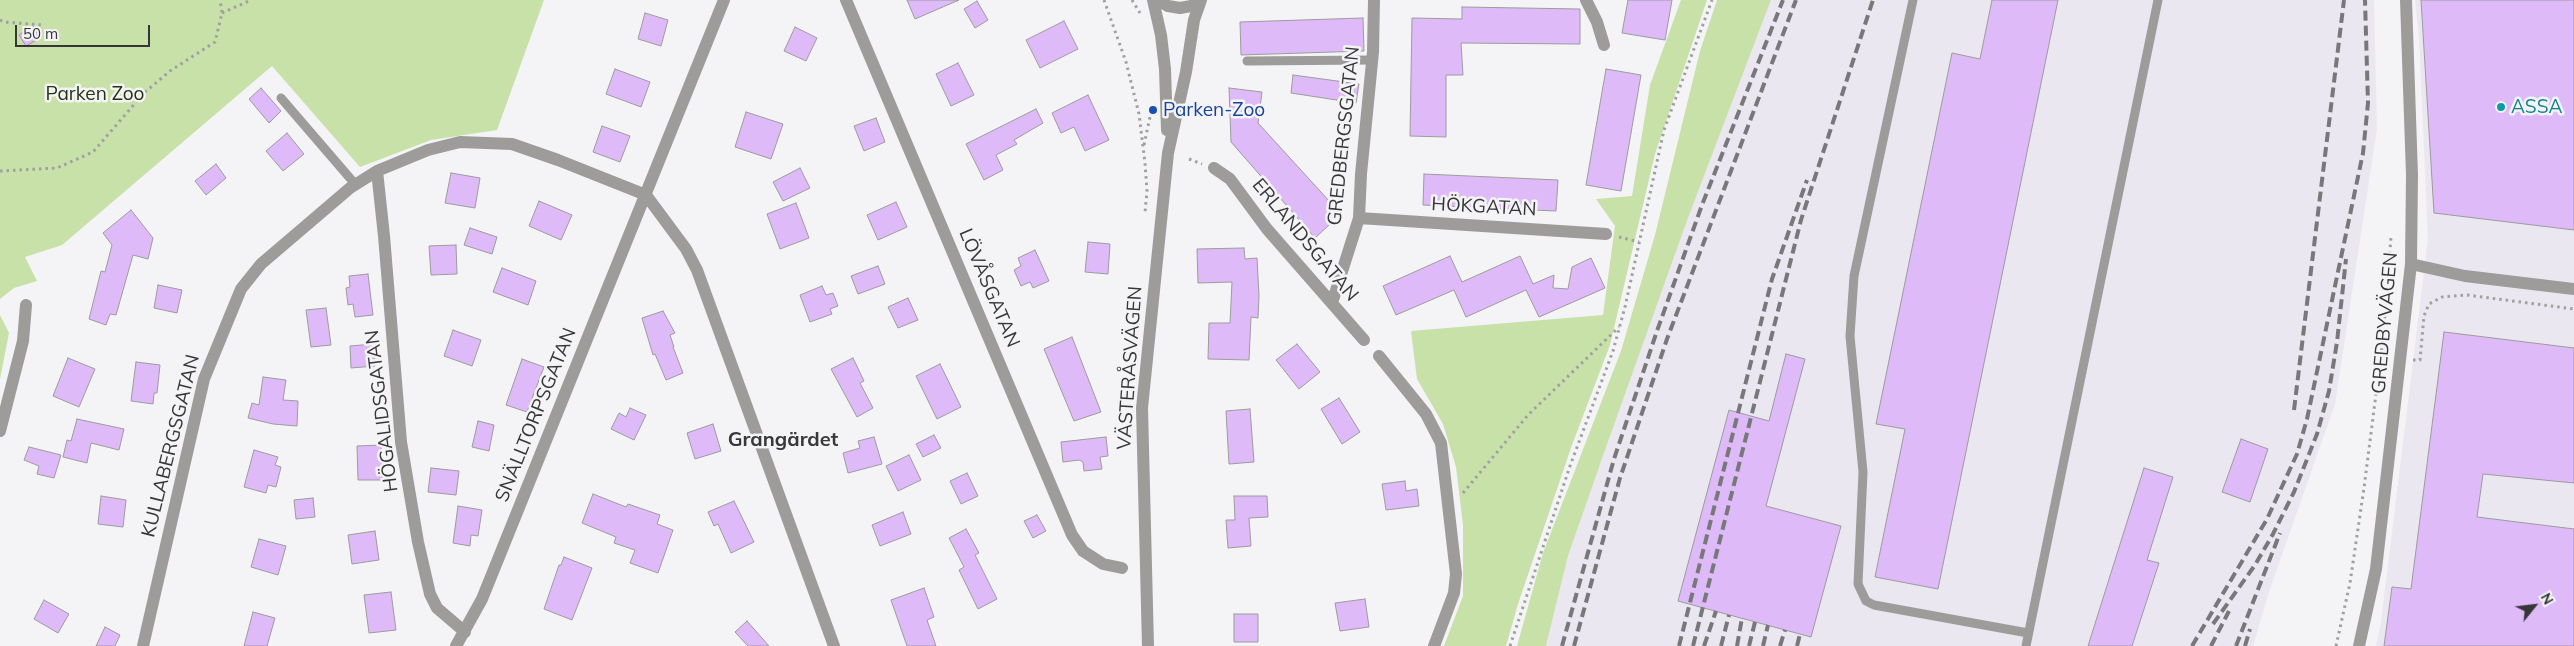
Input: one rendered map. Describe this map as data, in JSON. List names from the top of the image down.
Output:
{
  "streets": {
    "street": [
      "GREDBERGSGATAN",
      "HÖKGATAN",
      "ERLANDSGATAN",
      "LÖVÅSGATAN",
      "GREDBYVÄGEN",
      "VÄSTERÅSVÄGEN",
      "HÖGALIDSGATAN",
      "SNÄLLTORPSGATAN",
      "KULLABERGSGATAN"
    ]
  },
  "crossings": [
    ["GREDBERGSGATAN", "HÖKGATAN"],
    ["GREDBERGSGATAN", "ERLANDSGATAN"],
    ["HÖGALIDSGATAN", "SNÄLLTORPSGATAN"],
    ["HÖGALIDSGATAN", "KULLABERGSGATAN"]
  ],
  "districts": ["Grangärdet"],
  "parks": ["Parken Zoo"],
  "places": ["ASSA", "Parken-Zoo"],
  "scale_bar": "50 m",
  "north": "top right"
}
